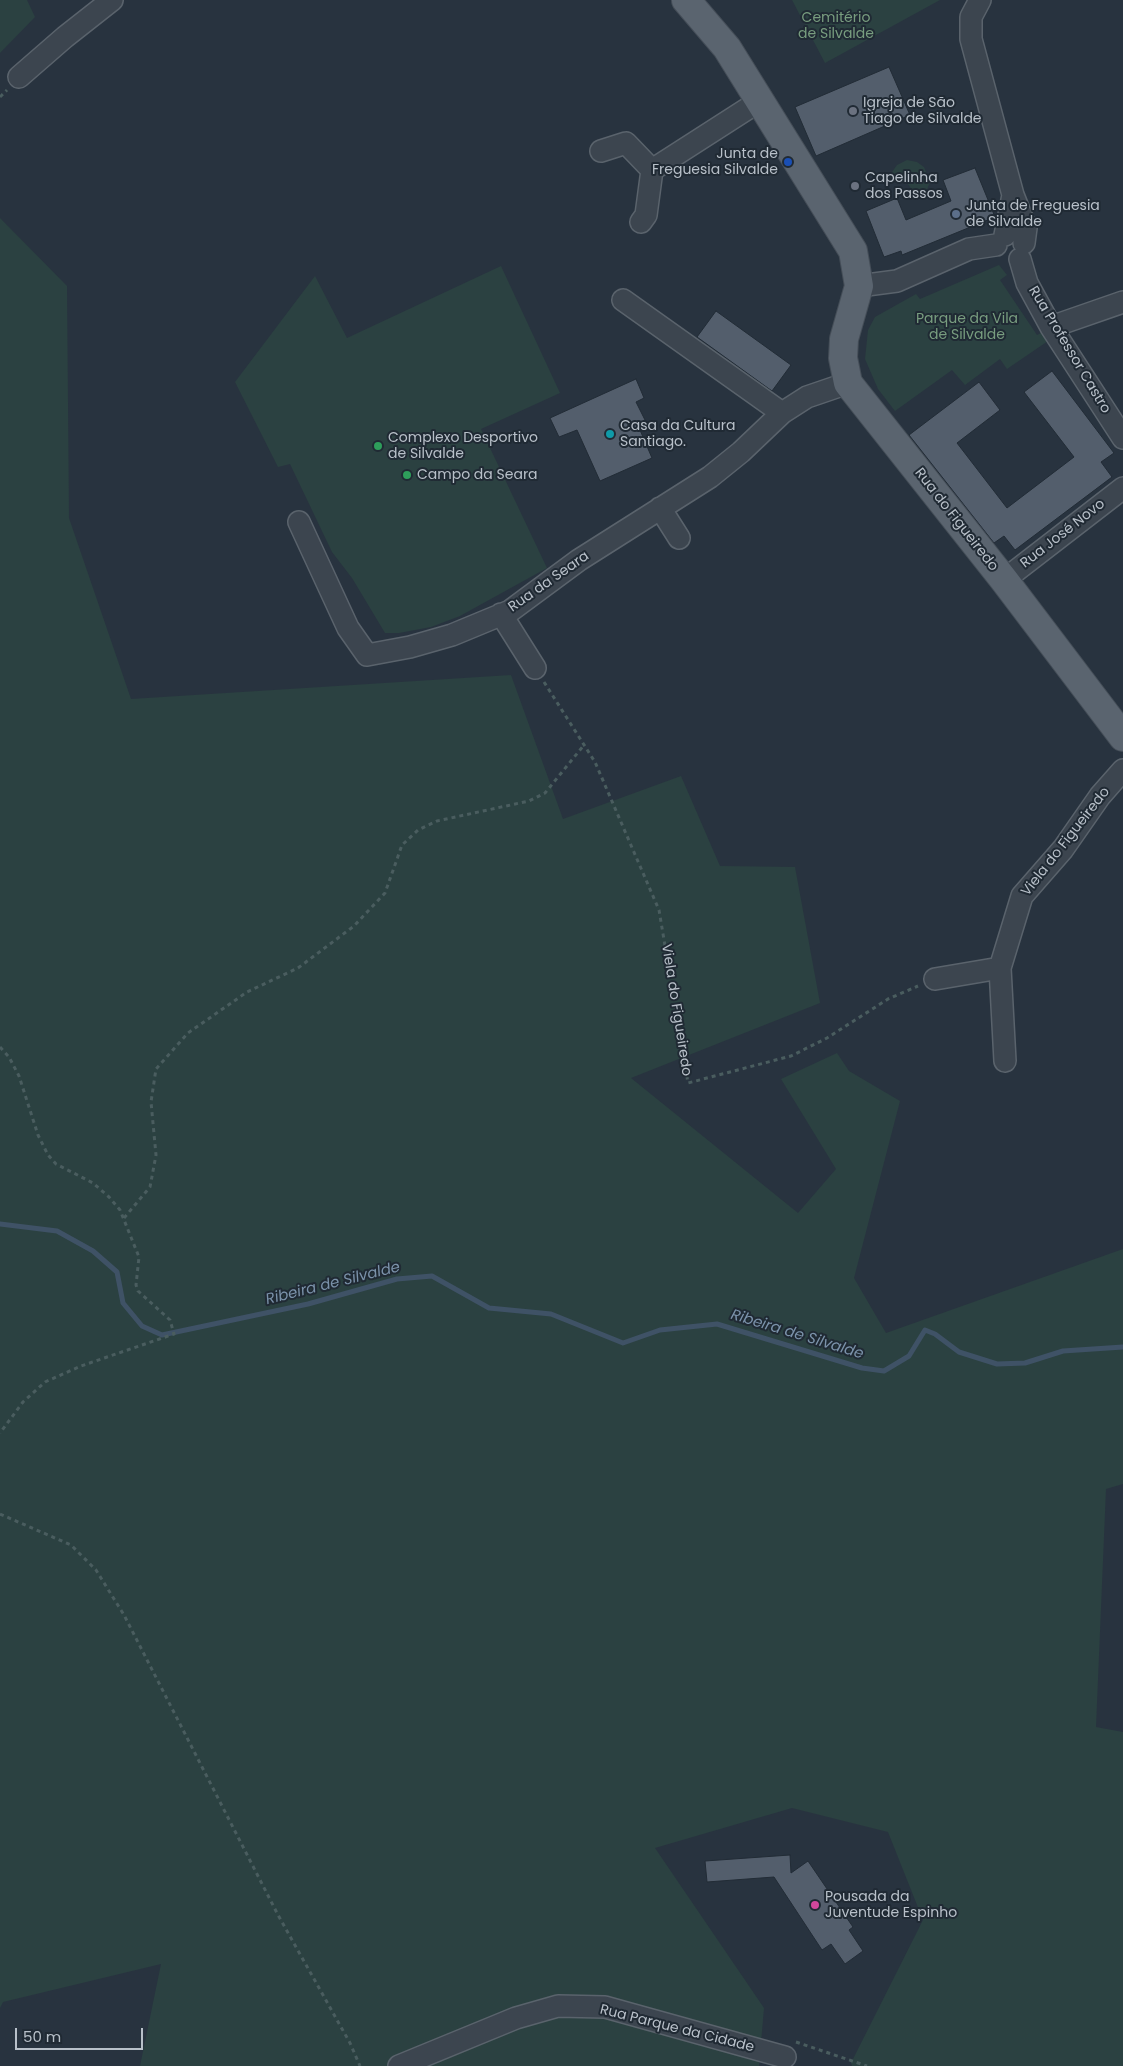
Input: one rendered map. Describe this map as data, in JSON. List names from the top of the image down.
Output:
{
  "streets": {
    "main road": ["Rua do Figueiredo"],
    "street": [
      "Rua Professor Castro",
      "Rua José Novo",
      "Rua da Seara",
      "Viela do Figueiredo",
      "Rua Parque da Cidade"
    ]
  },
  "crossings": [
    ["Rua do Figueiredo", "Rua José Novo"],
    ["Rua do Figueiredo", "Rua da Seara"]
  ],
  "water": ["Ribeira de Silvalde"],
  "parks": ["Cemitério de Silvalde", "Parque da Vila de Silvalde"],
  "places": [
    "Igreja de São Tiago de Silvalde",
    "Junta de Freguesia Silvalde",
    "Capelinha dos Passos",
    "Junta de Freguesia de Silvalde",
    "Casa da Cultura Santiago.",
    "Complexo Desportivo de Silvalde",
    "Campo da Seara",
    "Pousada da Juventude Espinho"
  ],
  "scale_bar": "50 m"
}
